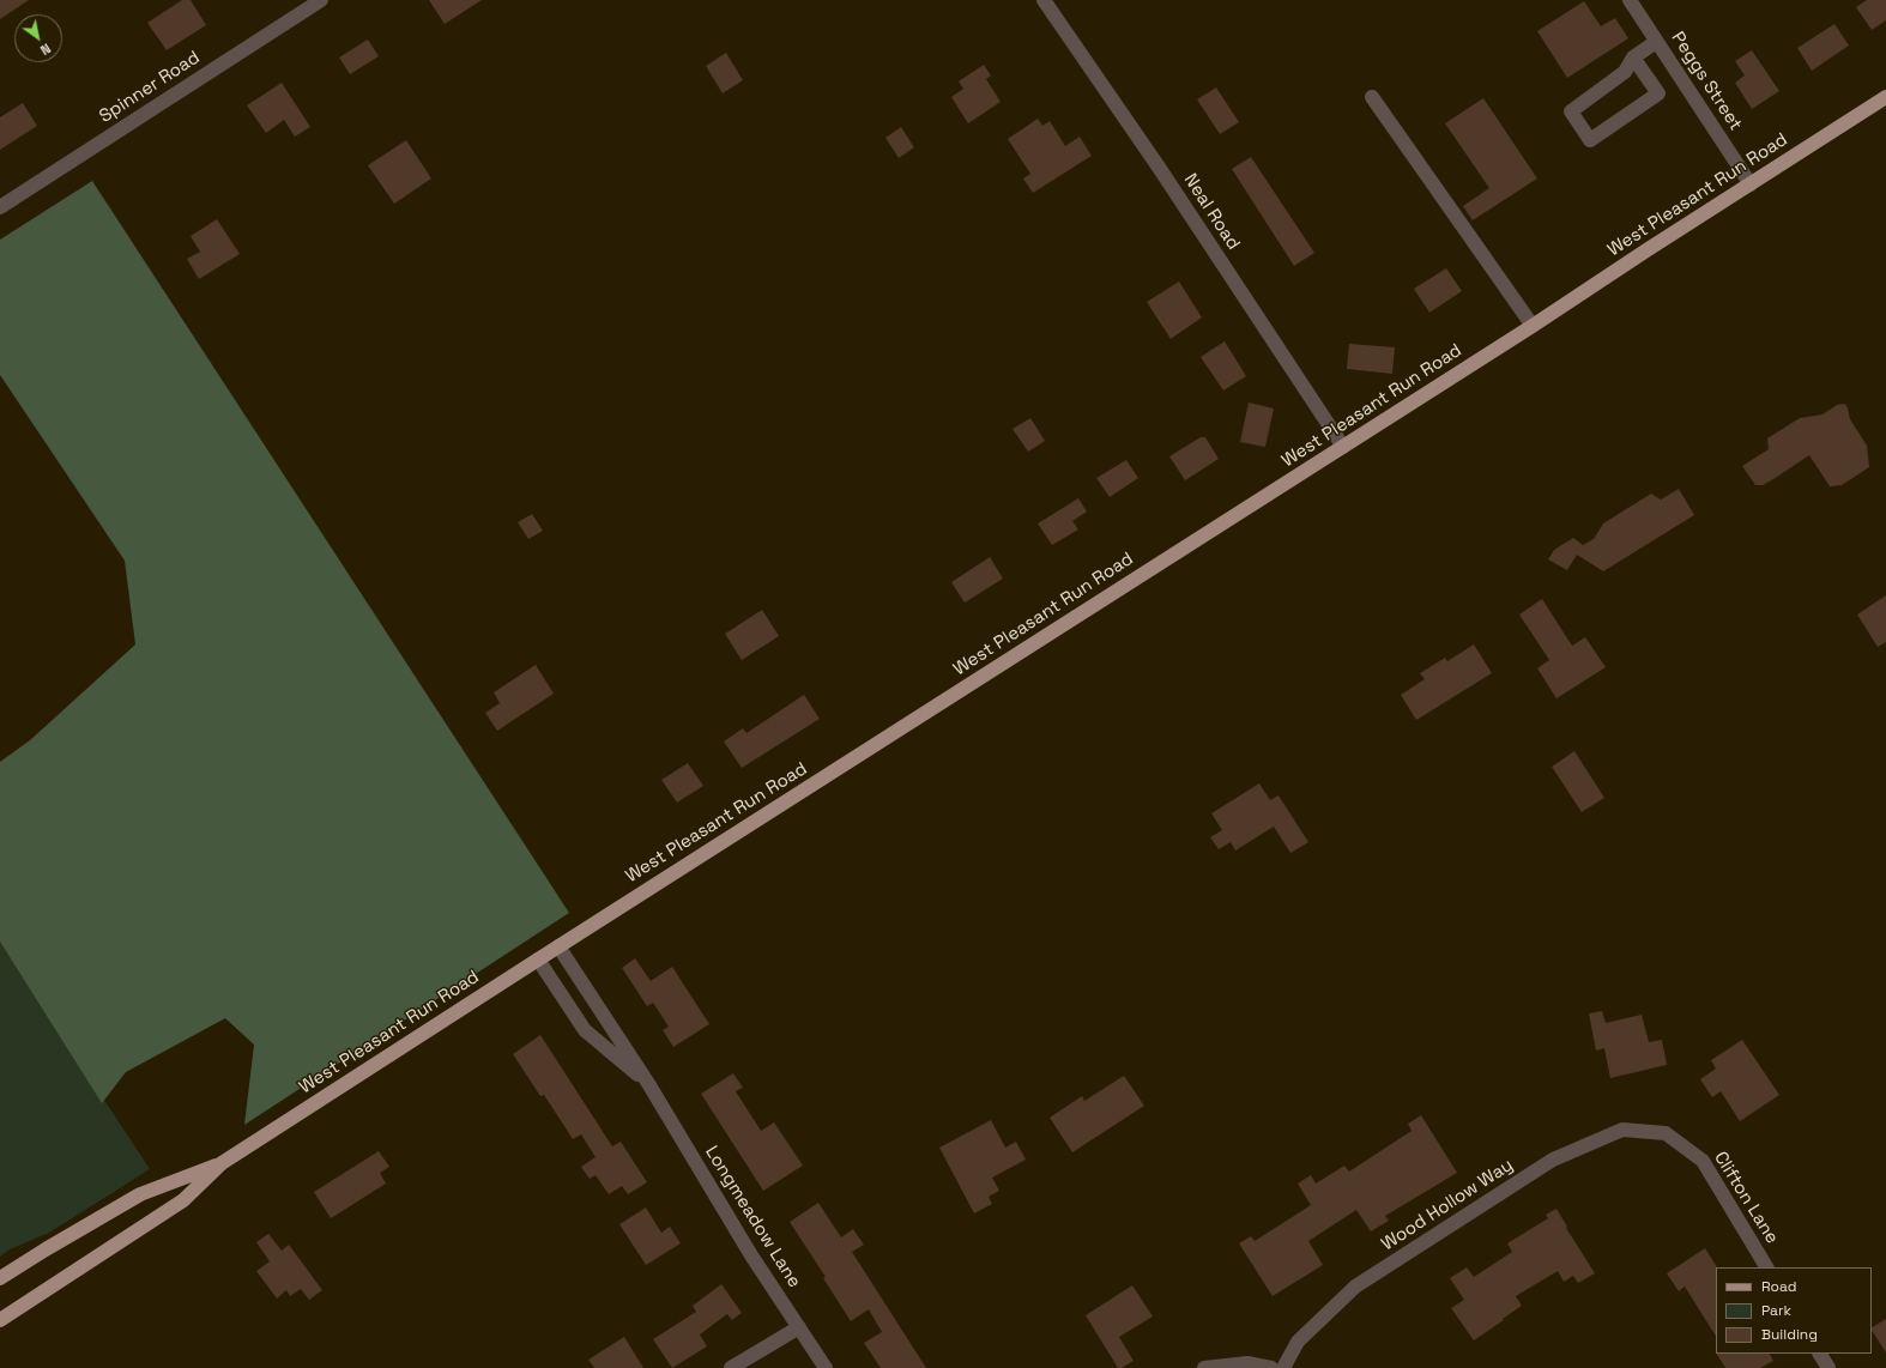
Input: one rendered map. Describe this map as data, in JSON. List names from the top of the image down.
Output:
{
  "streets": {
    "main road": ["West Pleasant Run Road"],
    "street": [
      "Peggs Street",
      "Spinner Road",
      "Neal Road",
      "Clifton Lane",
      "Wood Hollow Way",
      "Longmeadow Lane"
    ]
  },
  "crossings": [
    ["Peggs Street", "West Pleasant Run Road"],
    ["West Pleasant Run Road", "Neal Road"],
    ["West Pleasant Run Road", "Longmeadow Lane"],
    ["Clifton Lane", "Wood Hollow Way"]
  ],
  "legend": ["Road", "Park", "Building"],
  "north": "bottom right"
}
